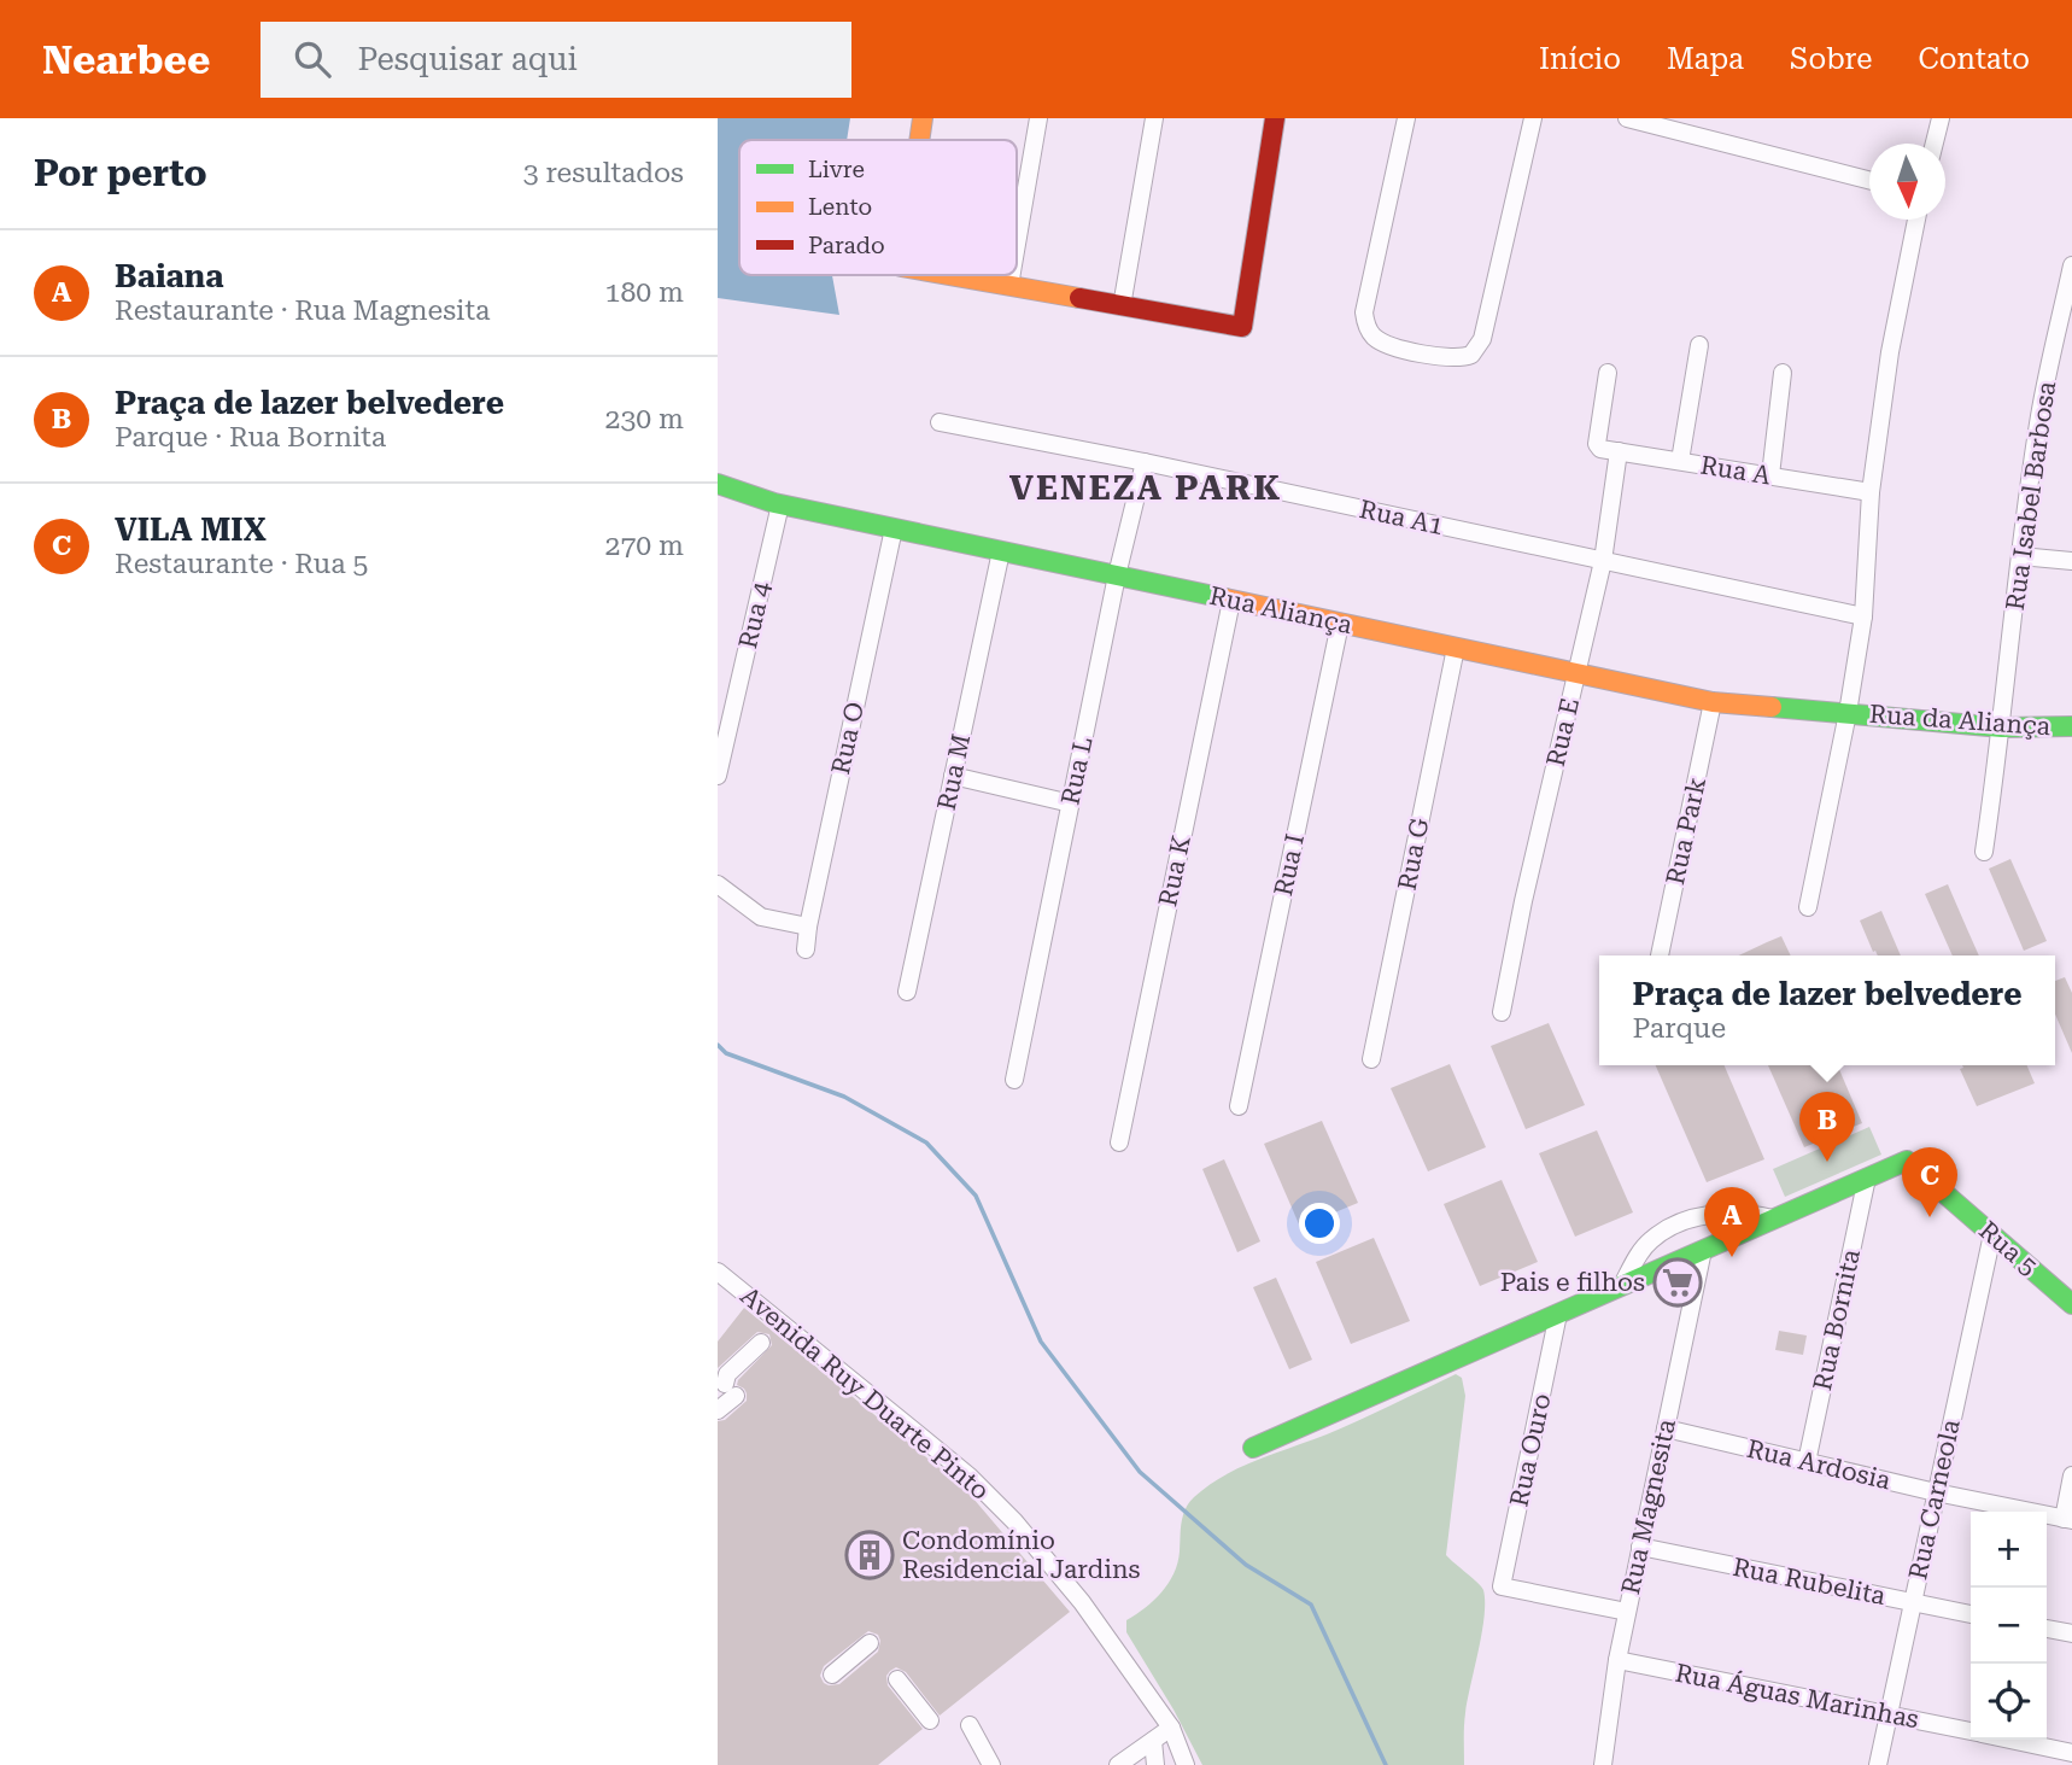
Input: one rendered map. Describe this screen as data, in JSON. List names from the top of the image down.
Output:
{
  "streets": {
    "street": [
      "Rua A",
      "Rua Isabel Barbosa",
      "Rua A1",
      "Rua Aliança",
      "Rua 4",
      "Rua da Aliança",
      "Rua E",
      "Rua O",
      "Rua L",
      "Rua M",
      "Rua Park",
      "Rua G",
      "Rua I",
      "Rua K",
      "Rua 5",
      "Rua Bornita",
      "Avenida Ruy Duarte Pinto",
      "Rua Ouro",
      "Rua Ardosia",
      "Rua Carneola",
      "Rua Magnesita",
      "Rua Rubelita",
      "Rua Águas Marinhas"
    ]
  },
  "crossings": [
    ["Rua A", "Rua E"],
    ["Rua Isabel Barbosa", "Rua da Aliança"],
    ["Rua A1", "Rua E"],
    ["Rua A1", "Rua L"],
    ["Rua Aliança", "Rua 4"],
    ["Rua Aliança", "Rua da Aliança"],
    ["Rua Aliança", "Rua E"],
    ["Rua Aliança", "Rua O"],
    ["Rua Aliança", "Rua L"],
    ["Rua Aliança", "Rua M"],
    ["Rua Aliança", "Rua Park"],
    ["Rua Aliança", "Rua G"],
    ["Rua Aliança", "Rua I"],
    ["Rua Aliança", "Rua K"],
    ["Rua 5", "Rua Bornita"],
    ["Rua 5", "Rua Carneola"],
    ["Rua Bornita", "Rua Ardosia"],
    ["Rua Ouro", "Rua Magnesita"],
    ["Rua Ardosia", "Rua Carneola"],
    ["Rua Ardosia", "Rua Magnesita"],
    ["Rua Carneola", "Rua Rubelita"],
    ["Rua Carneola", "Rua Águas Marinhas"],
    ["Rua Magnesita", "Rua Rubelita"],
    ["Rua Magnesita", "Rua Águas Marinhas"]
  ],
  "districts": ["VENEZA PARK"],
  "places": {
    "supermarket": ["Pais e filhos"],
    "building": ["Condomínio Residencial Jardins"]
  },
  "legend": ["Livre", "Lento", "Parado"],
  "north": "bottom",
  "page": {
    "header": "Nearbee",
    "search": "Pesquisar aqui",
    "nav": [
      "Início",
      "Mapa",
      "Sobre",
      "Contato"
    ],
    "heading": ["Por perto", "3 resultados"],
    "list": [
      {
        "mark": "A",
        "name": "Baiana",
        "note": "Restaurante · Rua Magnesita",
        "value": "180 m"
      },
      {
        "mark": "B",
        "name": "Praça de lazer belvedere",
        "note": "Parque · Rua Bornita",
        "value": "230 m"
      },
      {
        "mark": "C",
        "name": "VILA MIX",
        "note": "Restaurante · Rua 5",
        "value": "270 m"
      }
    ],
    "popup": ["Praça de lazer belvedere", "Parque"],
    "pins": ["B", "C", "A"],
    "map_buttons": ["+", "−"]
  }
}
